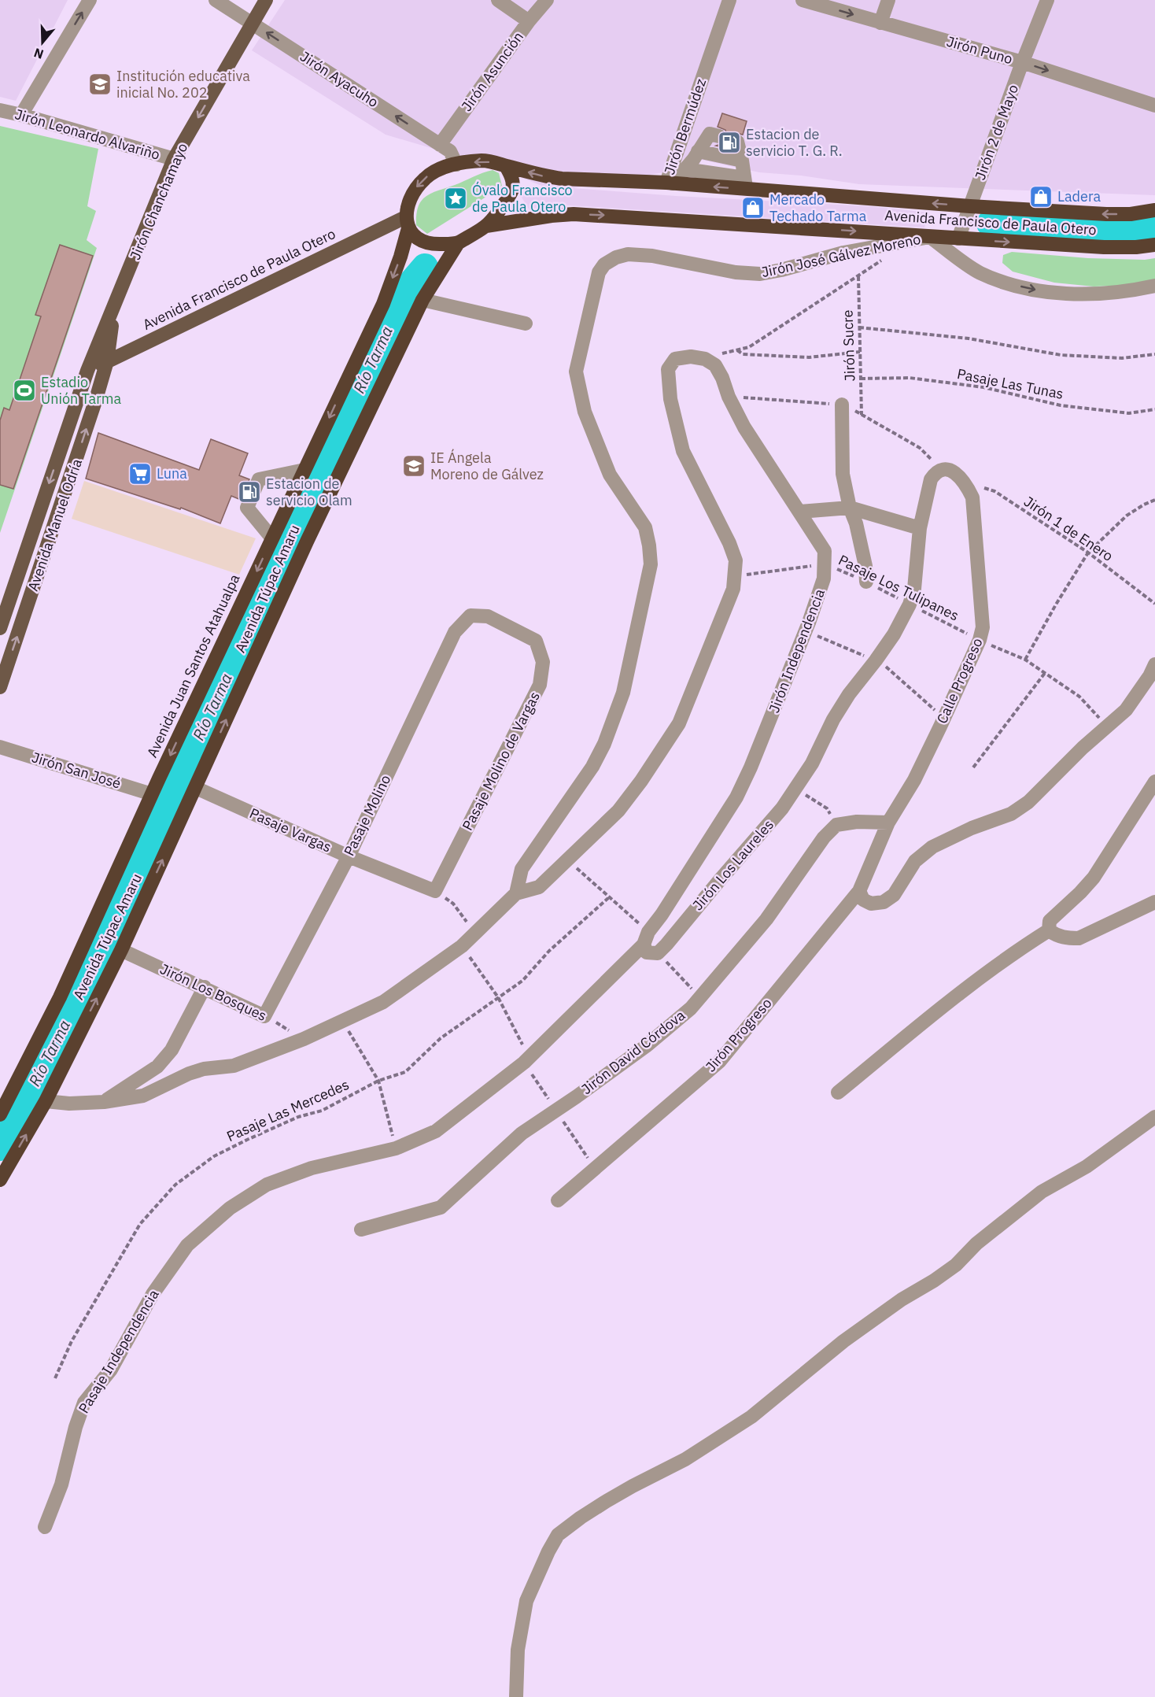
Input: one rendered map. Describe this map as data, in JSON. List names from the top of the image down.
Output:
{
  "streets": {
    "highway": ["Avenida Francisco de Paula Otero", "Avenida Túpac Amaru", "Avenida Juan Santos Atahualpa"],
    "main road": ["Jirón Chanchamayo", "Avenida Manuel Odría"],
    "street": [
      "Jirón Puno",
      "Jirón Asunción",
      "Jirón Ayacuho",
      "Jirón Bermúdez",
      "Jirón 2 de Mayo",
      "Jirón Leonardo Alvariño",
      "Jirón José Gálvez Moreno",
      "Jirón Independencia",
      "Calle Progreso",
      "Pasaje Molino de Vargas",
      "Jirón San José",
      "Pasaje Molino",
      "Pasaje Vargas",
      "Jirón Los Laureles",
      "Jirón Los Bosques",
      "Jirón Progreso",
      "Jirón David Córdova",
      "Pasaje Independencia"
    ],
    "path": [
      "Jirón Sucre",
      "Pasaje Las Tunas",
      "Jirón 1 de Enero",
      "Pasaje Los Tulipanes",
      "Pasaje Las Mercedes"
    ]
  },
  "crossings": [
    ["Jirón Puno", "Jirón 2 de Mayo"],
    ["Jirón Asunción", "Jirón Ayacuho"],
    ["Jirón Ayacuho", "Jirón Chanchamayo"],
    ["Jirón Ayacuho", "Avenida Francisco de Paula Otero"],
    ["Jirón Ayacuho", "Avenida Túpac Amaru"],
    ["Jirón Ayacuho", "Avenida Juan Santos Atahualpa"],
    ["Jirón Bermúdez", "Avenida Francisco de Paula Otero"],
    ["Jirón 2 de Mayo", "Avenida Francisco de Paula Otero"],
    ["Jirón Leonardo Alvariño", "Jirón Chanchamayo"],
    ["Jirón Chanchamayo", "Avenida Francisco de Paula Otero"],
    ["Jirón Chanchamayo", "Avenida Manuel Odría"],
    ["Avenida Francisco de Paula Otero", "Jirón José Gálvez Moreno"],
    ["Avenida Francisco de Paula Otero", "Avenida Manuel Odría"],
    ["Avenida Francisco de Paula Otero", "Avenida Túpac Amaru"],
    ["Avenida Francisco de Paula Otero", "Avenida Juan Santos Atahualpa"],
    ["Jirón Sucre", "Pasaje Las Tunas"],
    ["Jirón 1 de Enero", "Calle Progreso"],
    ["Pasaje Los Tulipanes", "Jirón Independencia"],
    ["Pasaje Los Tulipanes", "Calle Progreso"],
    ["Pasaje Los Tulipanes", "Jirón Los Laureles"],
    ["Avenida Túpac Amaru", "Avenida Juan Santos Atahualpa"],
    ["Avenida Túpac Amaru", "Pasaje Vargas"],
    ["Avenida Túpac Amaru", "Jirón Los Bosques"],
    ["Avenida Juan Santos Atahualpa", "Jirón San José"],
    ["Calle Progreso", "Jirón Progreso"],
    ["Pasaje Molino de Vargas", "Pasaje Molino"],
    ["Pasaje Molino de Vargas", "Pasaje Vargas"],
    ["Pasaje Molino", "Pasaje Vargas"],
    ["Pasaje Molino", "Jirón Los Bosques"]
  ],
  "one_way": [
    "Jirón Puno",
    "Jirón Ayacuho",
    "Avenida Túpac Amaru",
    "Avenida Juan Santos Atahualpa"
  ],
  "water": ["Río Tarma"],
  "places": {
    "school or university": ["Institución educativa inicial No. 202", "IE Ángela Moreno de Gálvez"],
    "fuel station": ["Estacion de servicio T. G. R.", "Estacion de servicio Olam"],
    "shop": ["Ladera", "Mercado Techado Tarma"],
    "place": ["Óvalo Francisco de Paula Otero"],
    "sports": ["Estadio Unión Tarma"],
    "supermarket": ["Luna"]
  },
  "north": "bottom"
}
